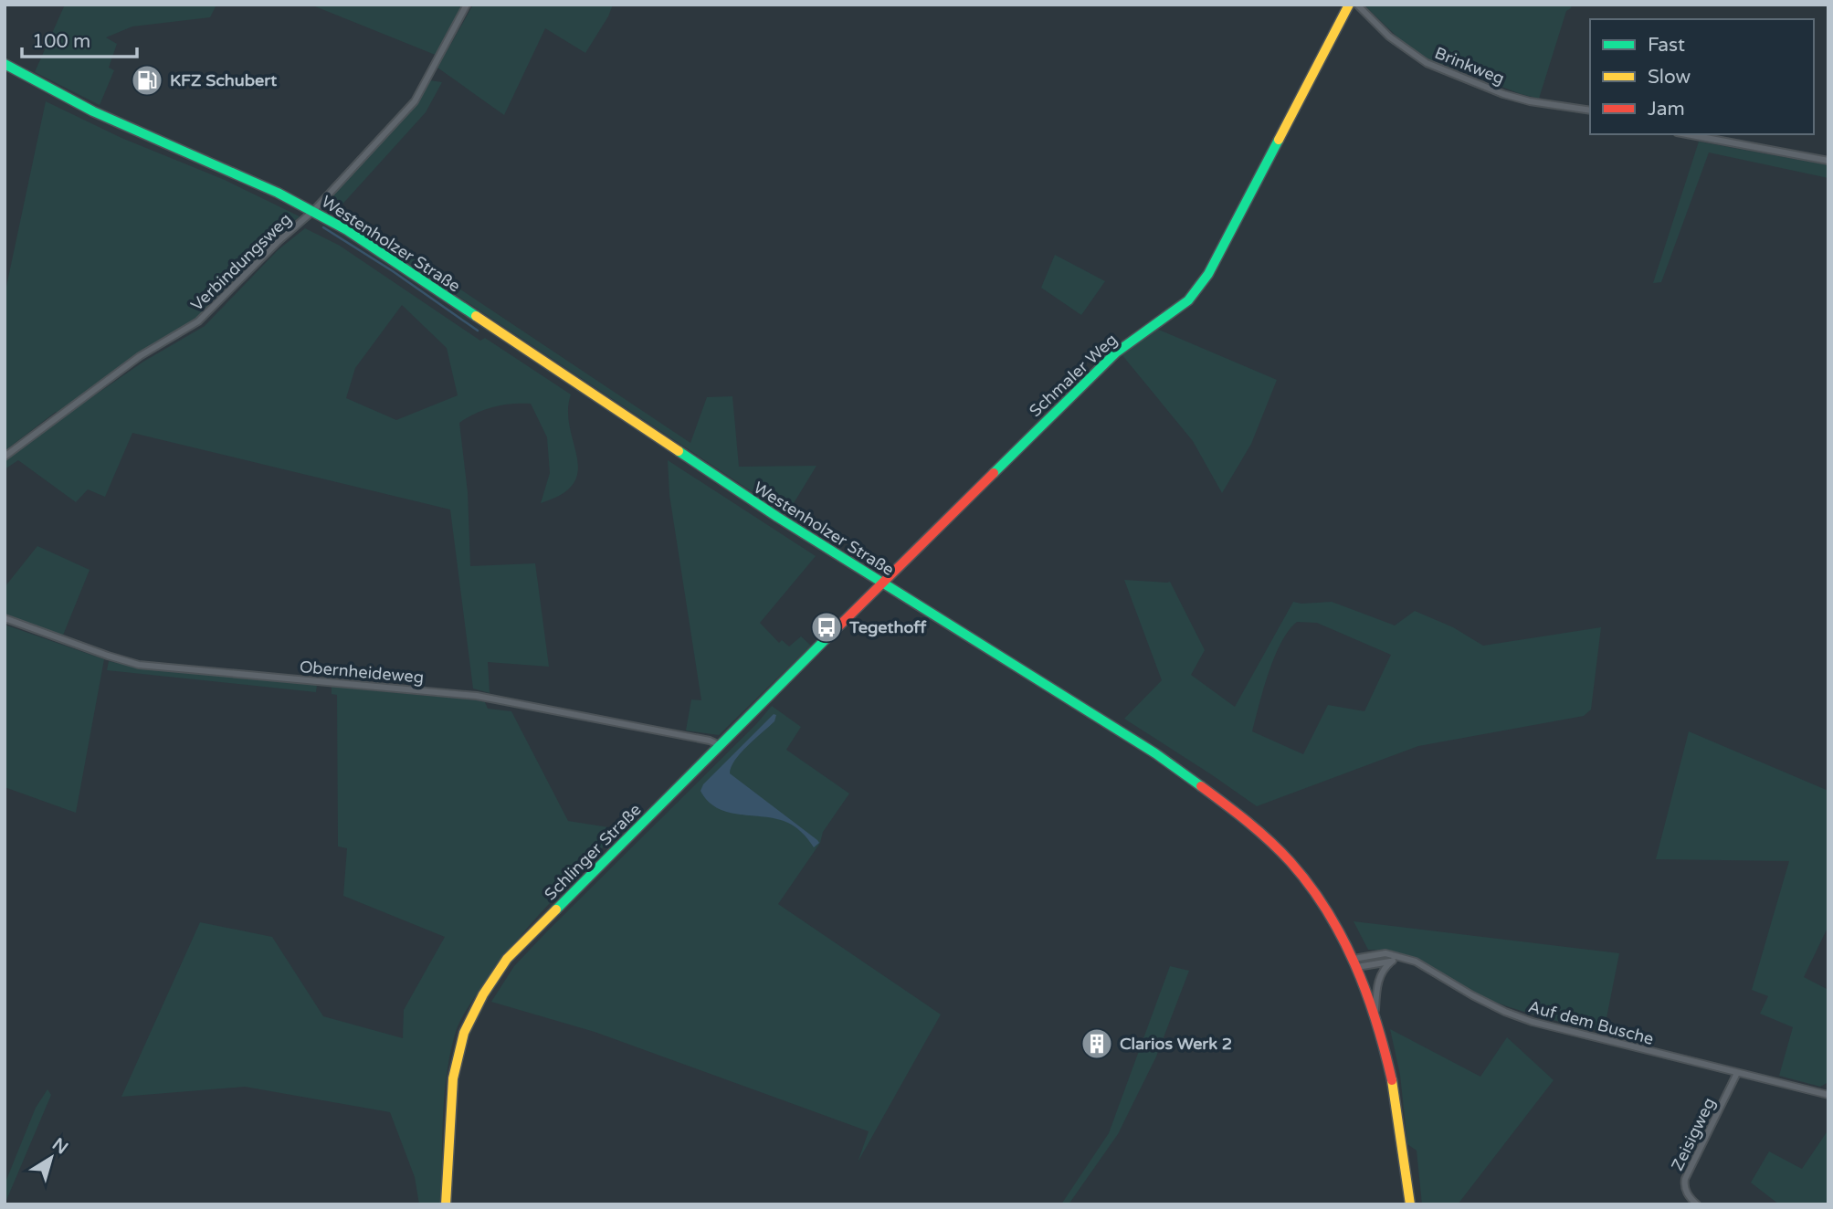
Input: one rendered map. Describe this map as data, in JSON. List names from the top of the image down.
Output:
{
  "streets": {
    "main road": ["Westenholzer Straße", "Schmaler Weg", "Schlinger Straße"],
    "street": [
      "Brinkweg",
      "Verbindungsweg",
      "Obernheideweg",
      "Auf dem Busche",
      "Zeisigweg"
    ]
  },
  "crossings": [
    ["Westenholzer Straße", "Verbindungsweg"],
    ["Westenholzer Straße", "Schmaler Weg"],
    ["Westenholzer Straße", "Schlinger Straße"],
    ["Westenholzer Straße", "Auf dem Busche"],
    ["Schmaler Weg", "Schlinger Straße"],
    ["Obernheideweg", "Schlinger Straße"],
    ["Auf dem Busche", "Zeisigweg"]
  ],
  "places": {
    "fuel station": ["KFZ Schubert"],
    "bus stop": ["Tegethoff"],
    "building": ["Clarios Werk 2"]
  },
  "legend": ["Fast", "Slow", "Jam"],
  "scale_bar": "100 m",
  "north": "top right"
}
